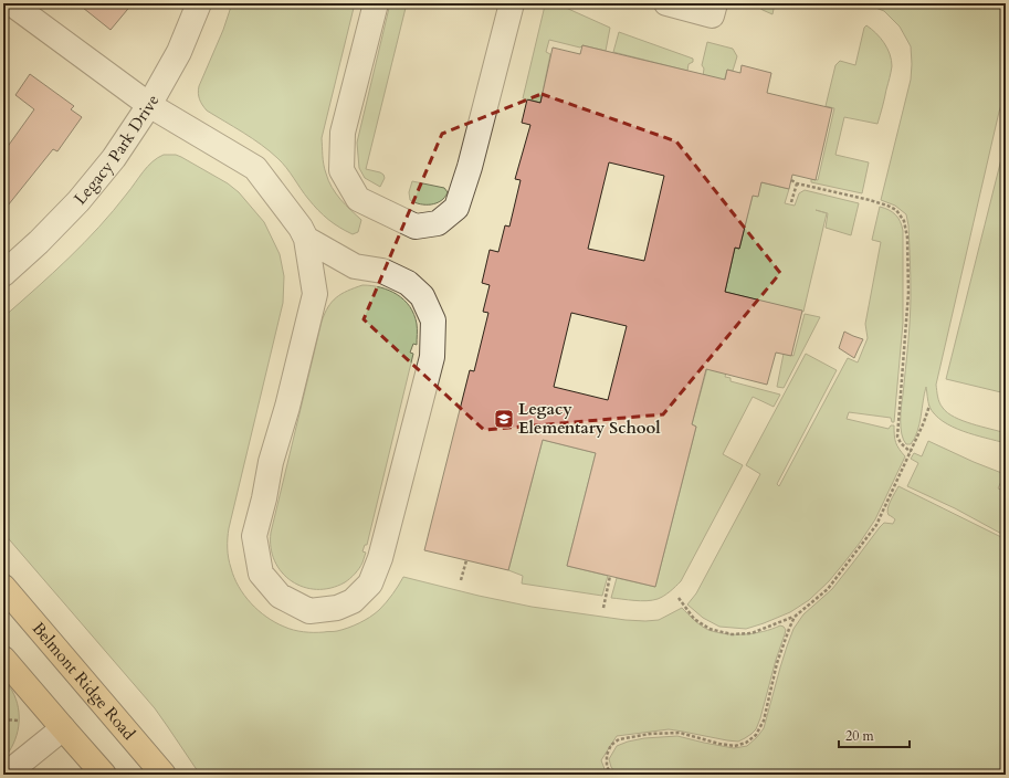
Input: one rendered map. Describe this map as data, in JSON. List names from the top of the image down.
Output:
{
  "streets": {
    "main road": ["Belmont Ridge Road"],
    "street": ["Legacy Park Drive"]
  },
  "places": {
    "school or university": ["Legacy Elementary School"]
  },
  "scale_bar": "20 m"
}
